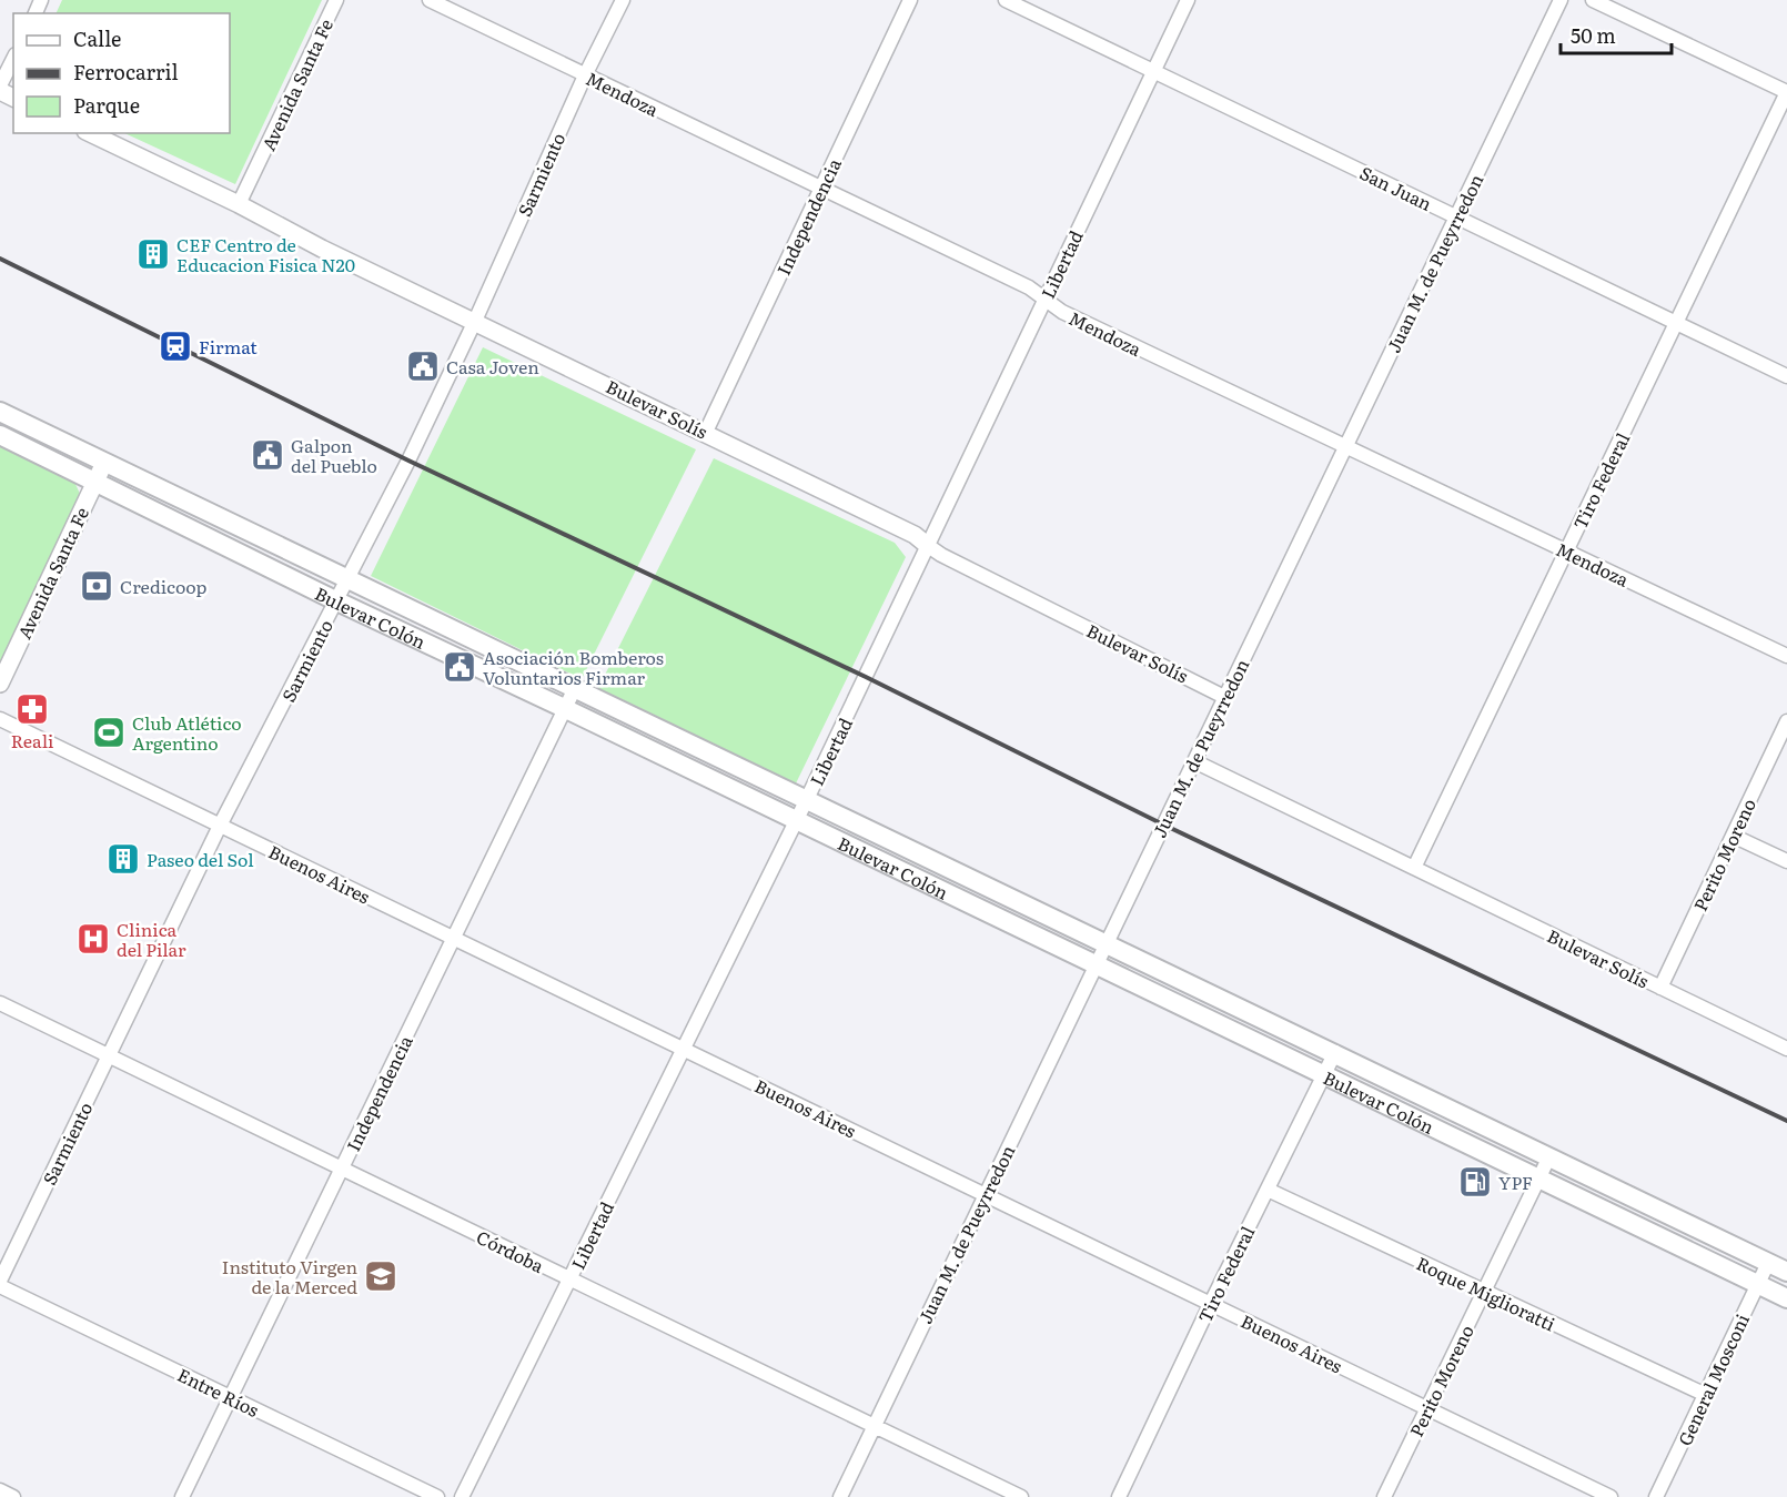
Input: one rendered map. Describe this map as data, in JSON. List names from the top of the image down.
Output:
{
  "streets": {
    "main road": ["Bulevar Colón"],
    "street": [
      "Avenida Santa Fe",
      "Mendoza",
      "Sarmiento",
      "San Juan",
      "Independencia",
      "Juan M. de Pueyrredon",
      "Libertad",
      "Bulevar Solís",
      "Tiro Federal",
      "Perito Moreno",
      "Buenos Aires",
      "Córdoba",
      "Roque Miglioratti",
      "General Mosconi",
      "Entre Ríos"
    ]
  },
  "crossings": [
    ["Avenida Santa Fe", "Bulevar Solís"],
    ["Avenida Santa Fe", "Bulevar Colón"],
    ["Mendoza", "Sarmiento"],
    ["Mendoza", "Independencia"],
    ["Mendoza", "Juan M. de Pueyrredon"],
    ["Mendoza", "Libertad"],
    ["Mendoza", "Tiro Federal"],
    ["Sarmiento", "Bulevar Solís"],
    ["Sarmiento", "Bulevar Colón"],
    ["Sarmiento", "Buenos Aires"],
    ["Sarmiento", "Córdoba"],
    ["San Juan", "Juan M. de Pueyrredon"],
    ["San Juan", "Libertad"],
    ["San Juan", "Tiro Federal"],
    ["Independencia", "Bulevar Solís"],
    ["Independencia", "Bulevar Colón"],
    ["Independencia", "Buenos Aires"],
    ["Independencia", "Córdoba"],
    ["Independencia", "Entre Ríos"],
    ["Juan M. de Pueyrredon", "Bulevar Solís"],
    ["Juan M. de Pueyrredon", "Bulevar Colón"],
    ["Juan M. de Pueyrredon", "Buenos Aires"],
    ["Juan M. de Pueyrredon", "Córdoba"],
    ["Libertad", "Bulevar Solís"],
    ["Libertad", "Bulevar Colón"],
    ["Libertad", "Buenos Aires"],
    ["Libertad", "Córdoba"],
    ["Bulevar Solís", "Tiro Federal"],
    ["Bulevar Solís", "Perito Moreno"],
    ["Tiro Federal", "Bulevar Colón"],
    ["Tiro Federal", "Buenos Aires"],
    ["Tiro Federal", "Roque Miglioratti"],
    ["Bulevar Colón", "Perito Moreno"],
    ["Bulevar Colón", "General Mosconi"],
    ["Perito Moreno", "Buenos Aires"],
    ["Perito Moreno", "Roque Miglioratti"],
    ["Roque Miglioratti", "General Mosconi"]
  ],
  "places": {
    "building": ["CEF Centro de Educacion Fisica N20", "Paseo del Sol"],
    "station": ["Firmat"],
    "public building": ["Casa Joven", "Galpon del Pueblo", "Asociación Bomberos Voluntarios Firmar"],
    "bank": ["Credicoop"],
    "pharmacy": ["Reali"],
    "sports": ["Club Atlético Argentino"],
    "hospital": ["Clinica del Pilar"],
    "fuel station": ["YPF"],
    "school or university": ["Instituto Virgen de la Merced"]
  },
  "legend": ["Calle", "Ferrocarril", "Parque"],
  "scale_bar": "50 m"
}
